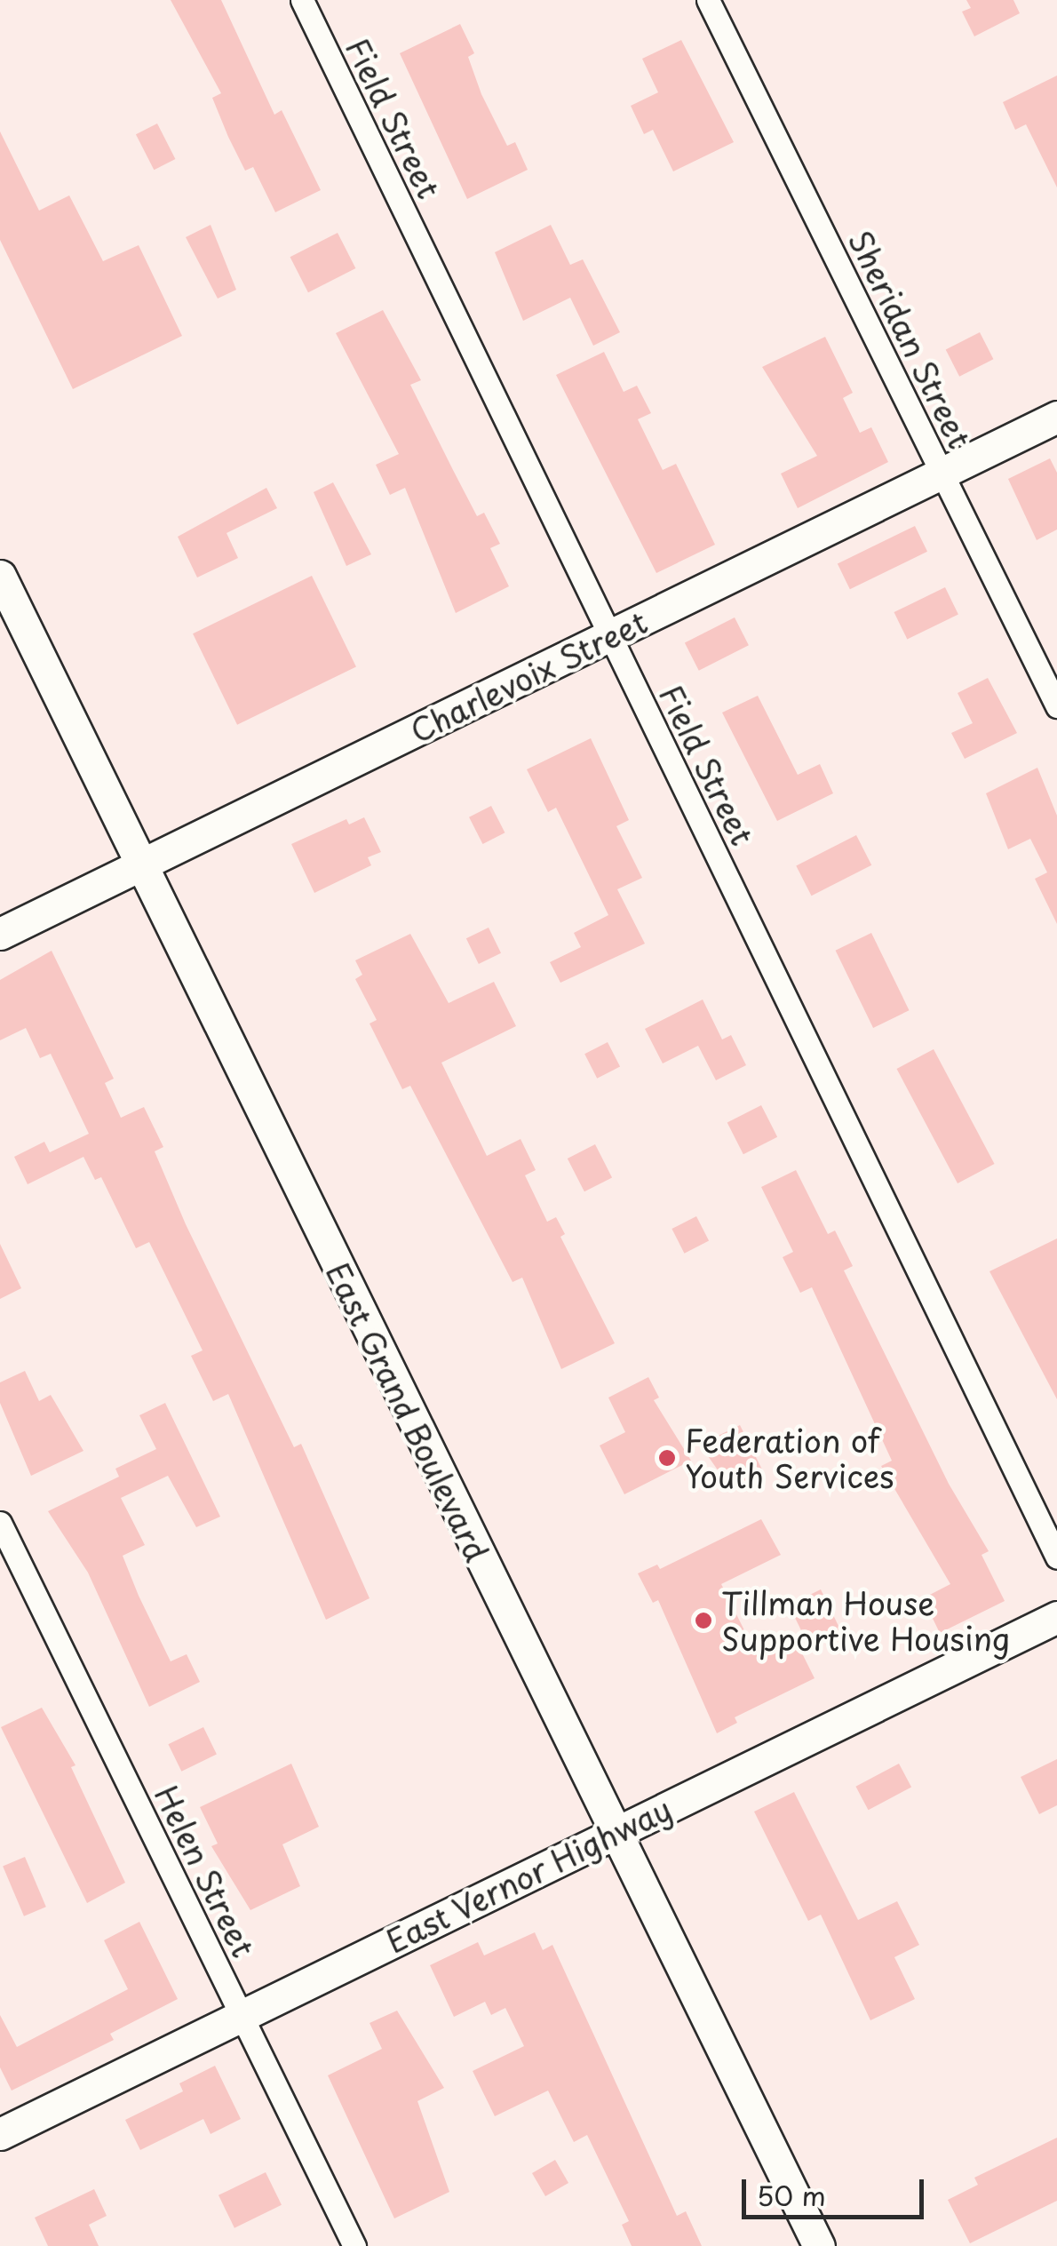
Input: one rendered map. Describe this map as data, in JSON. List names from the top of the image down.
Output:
{
  "streets": {
    "street": [
      "Field Street",
      "Sheridan Street",
      "Charlevoix Street",
      "East Grand Boulevard",
      "Helen Street",
      "East Vernor Highway"
    ]
  },
  "crossings": [
    ["Field Street", "Charlevoix Street"],
    ["Sheridan Street", "Charlevoix Street"],
    ["Charlevoix Street", "East Grand Boulevard"],
    ["East Grand Boulevard", "East Vernor Highway"],
    ["Helen Street", "East Vernor Highway"]
  ],
  "places": ["Federation of Youth Services", "Tillman House Supportive Housing"],
  "scale_bar": "50 m"
}
